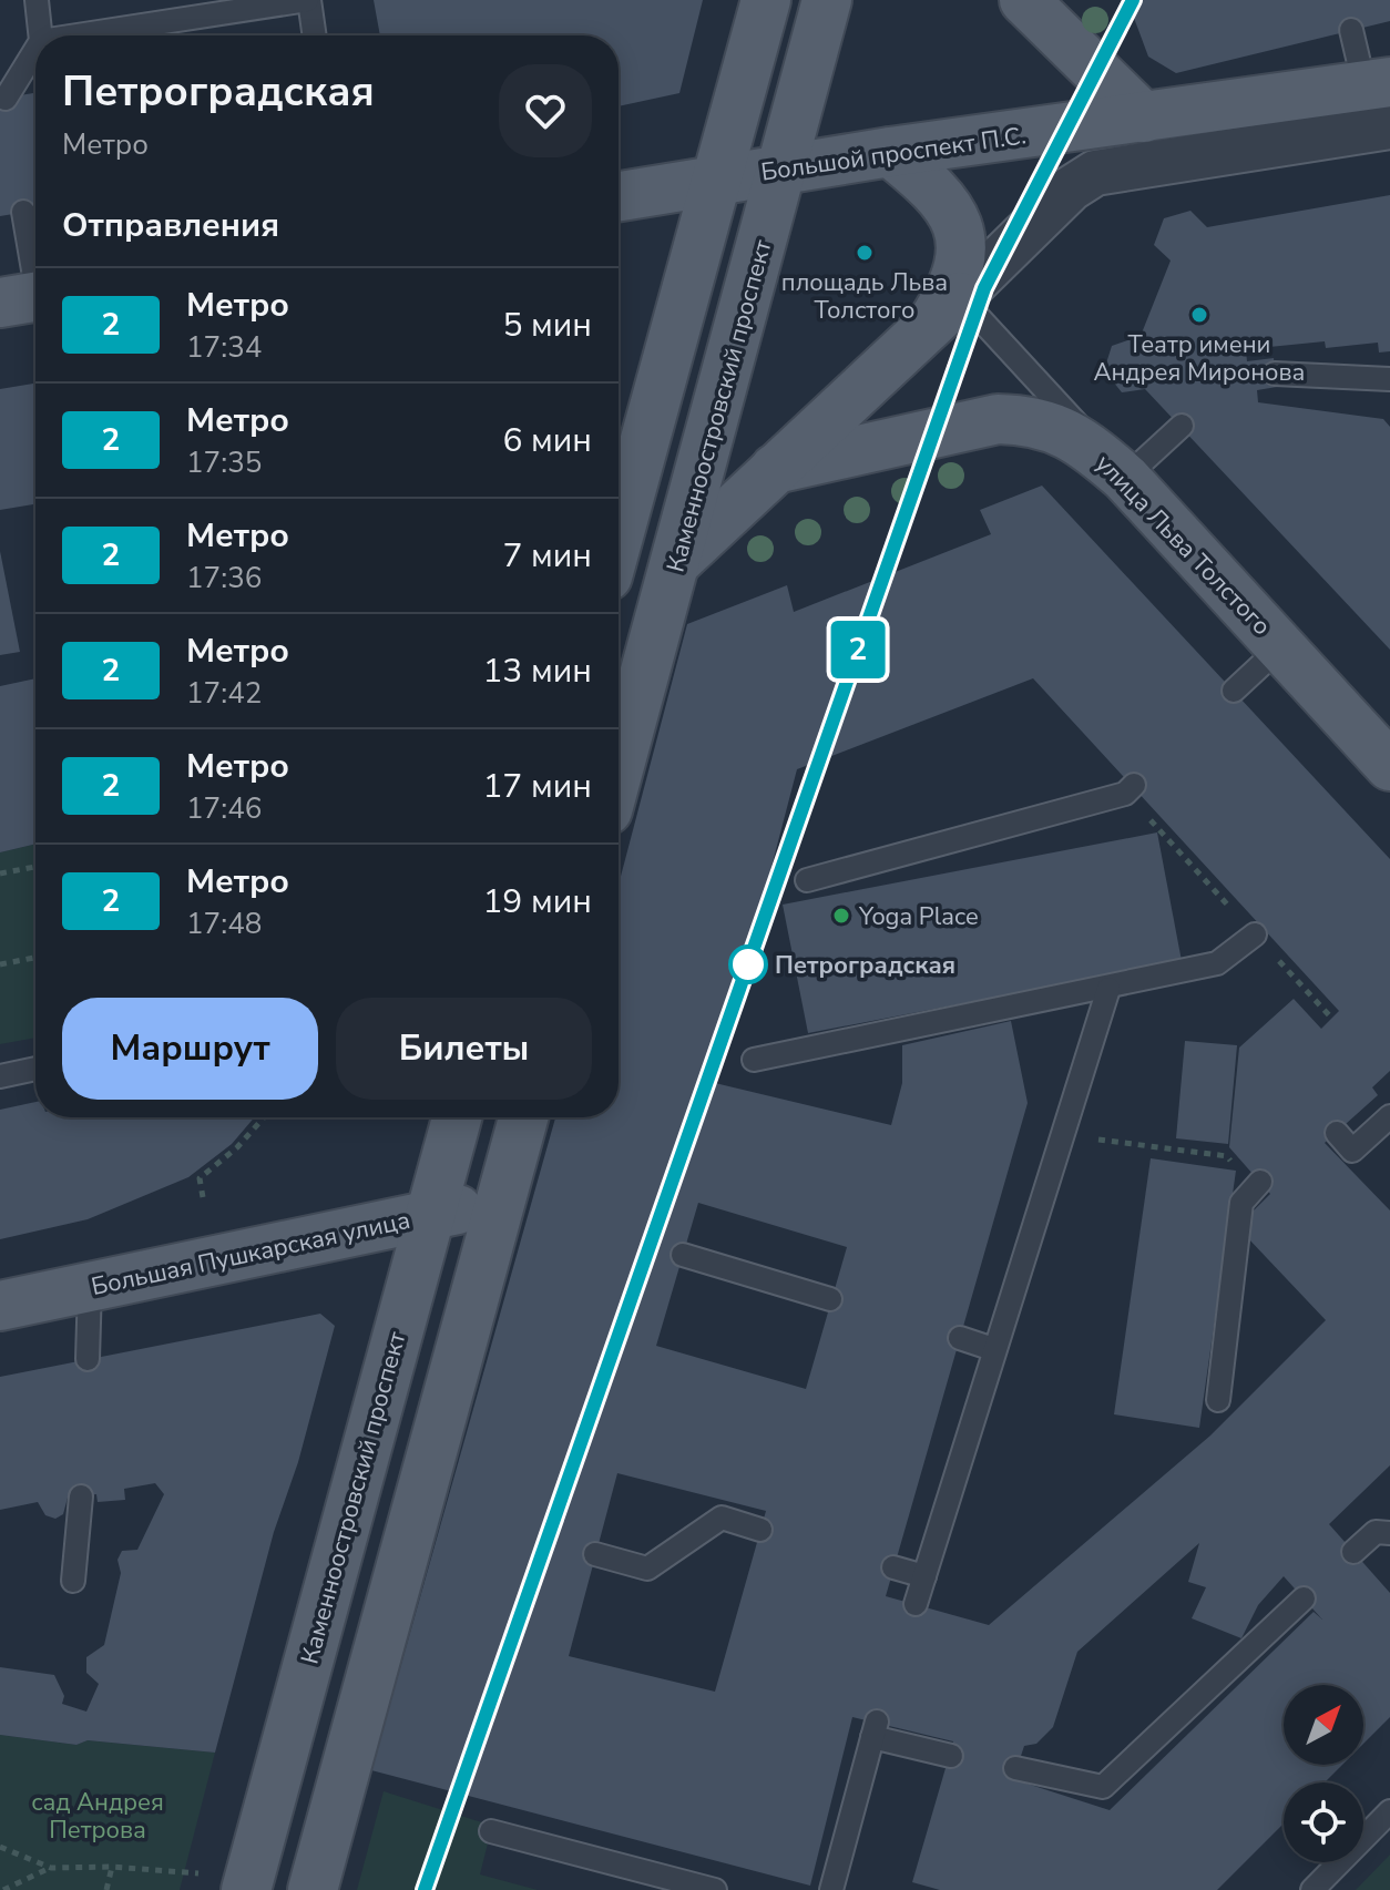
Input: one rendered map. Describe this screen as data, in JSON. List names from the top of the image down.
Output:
{
  "streets": {
    "main road": [
      "Большой проспект П.С.",
      "Каменноостровский проспект",
      "улица Льва Толстого",
      "Большая Пушкарская улица"
    ]
  },
  "crossings": [
    ["Большой проспект П.С.", "Каменноостровский проспект"],
    ["Каменноостровский проспект", "Большая Пушкарская улица"]
  ],
  "parks": ["сад Андрея Петрова"],
  "places": [
    "площадь Льва Толстого",
    "Театр имени Андрея Миронова",
    "Yoga Place",
    "Петроградская"
  ],
  "lines": ["metro line 2"],
  "north": "top right",
  "page": {
    "on_map": "2",
    "heading": [
      ["Петроградская", "Метро"],
      "Отправления"
    ],
    "list": [
      {
        "mark": "2",
        "name": "Метро",
        "note": "17:34",
        "value": "5 мин"
      },
      {
        "mark": "2",
        "name": "Метро",
        "note": "17:35",
        "value": "6 мин"
      },
      {
        "mark": "2",
        "name": "Метро",
        "note": "17:36",
        "value": "7 мин"
      },
      {
        "mark": "2",
        "name": "Метро",
        "note": "17:42",
        "value": "13 мин"
      },
      {
        "mark": "2",
        "name": "Метро",
        "note": "17:46",
        "value": "17 мин"
      },
      {
        "mark": "2",
        "name": "Метро",
        "note": "17:48",
        "value": "19 мин"
      }
    ],
    "buttons": ["Маршрут", "Билеты"]
  }
}
